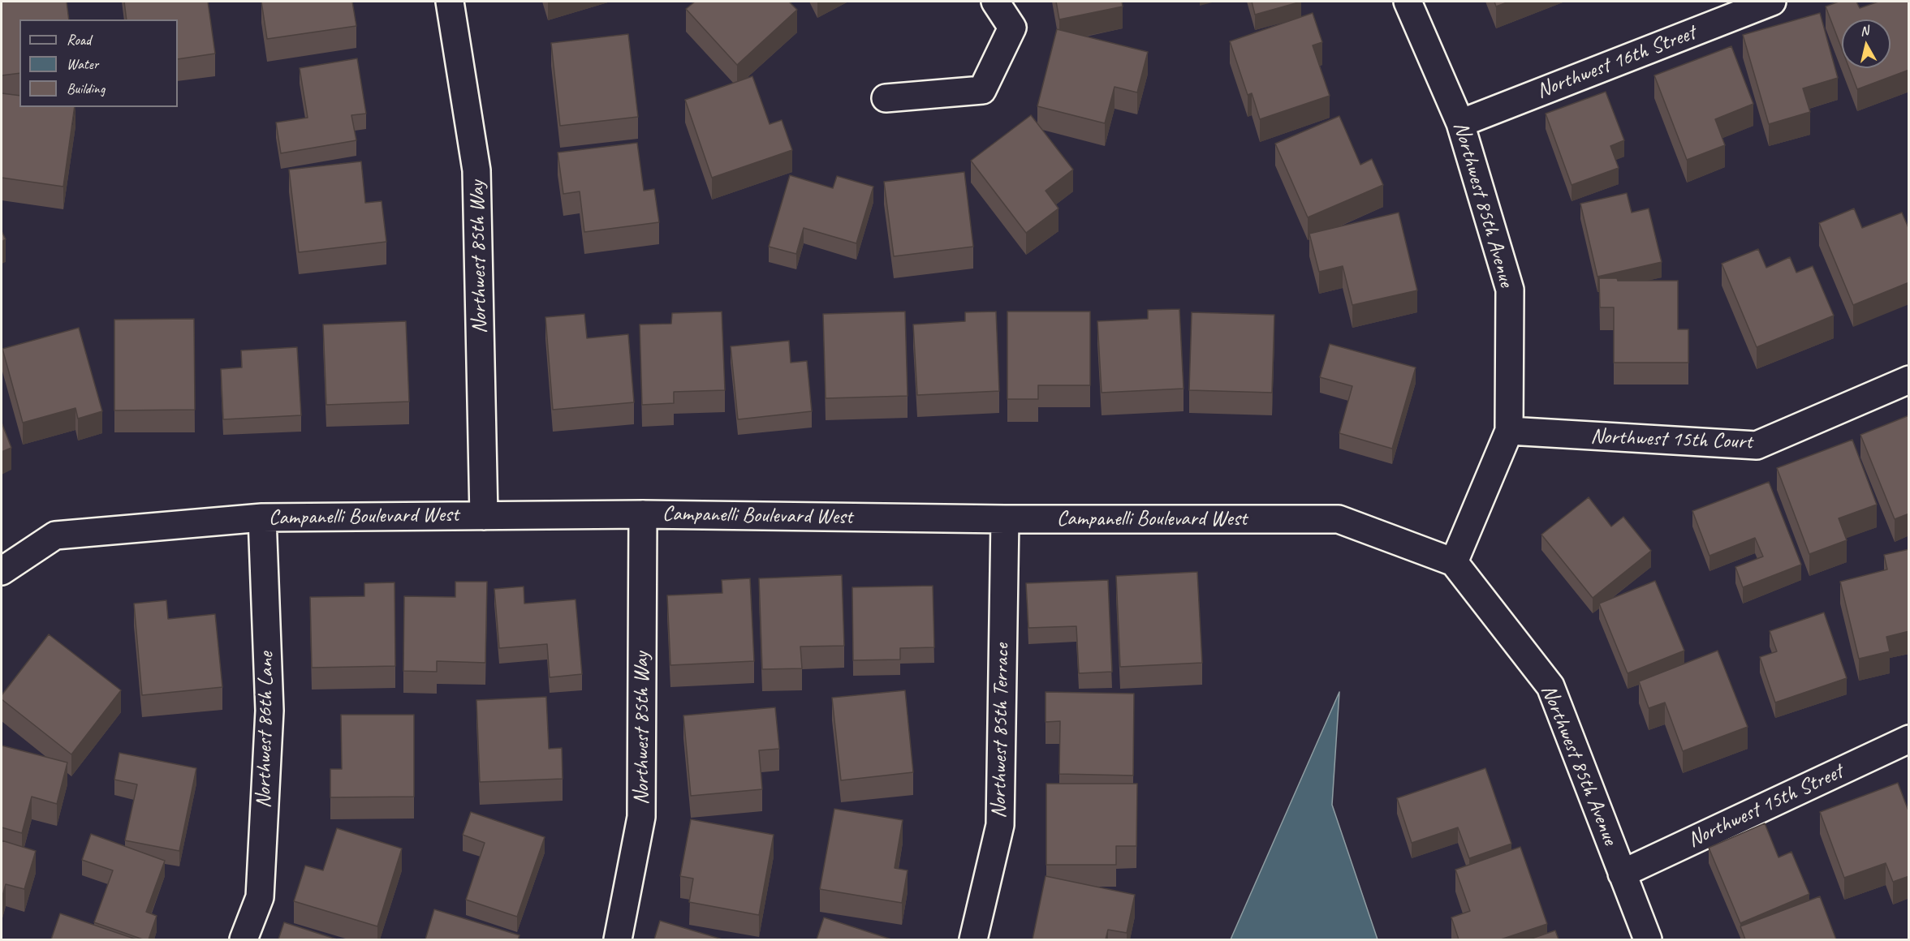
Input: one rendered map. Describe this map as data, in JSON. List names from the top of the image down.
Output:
{
  "streets": {
    "street": [
      "Northwest 16th Street",
      "Northwest 85th Avenue",
      "Northwest 85th Way",
      "Northwest 15th Court",
      "Campanelli Boulevard West",
      "Northwest 86th Lane",
      "Northwest 85th Terrace",
      "Northwest 15th Street"
    ]
  },
  "crossings": [
    ["Northwest 16th Street", "Northwest 85th Avenue"],
    ["Northwest 85th Avenue", "Northwest 15th Court"],
    ["Northwest 85th Avenue", "Campanelli Boulevard West"],
    ["Northwest 85th Avenue", "Northwest 15th Street"],
    ["Northwest 85th Way", "Campanelli Boulevard West"],
    ["Campanelli Boulevard West", "Northwest 86th Lane"],
    ["Campanelli Boulevard West", "Northwest 85th Terrace"]
  ],
  "legend": ["Road", "Water", "Building"],
  "north": "top"
}
